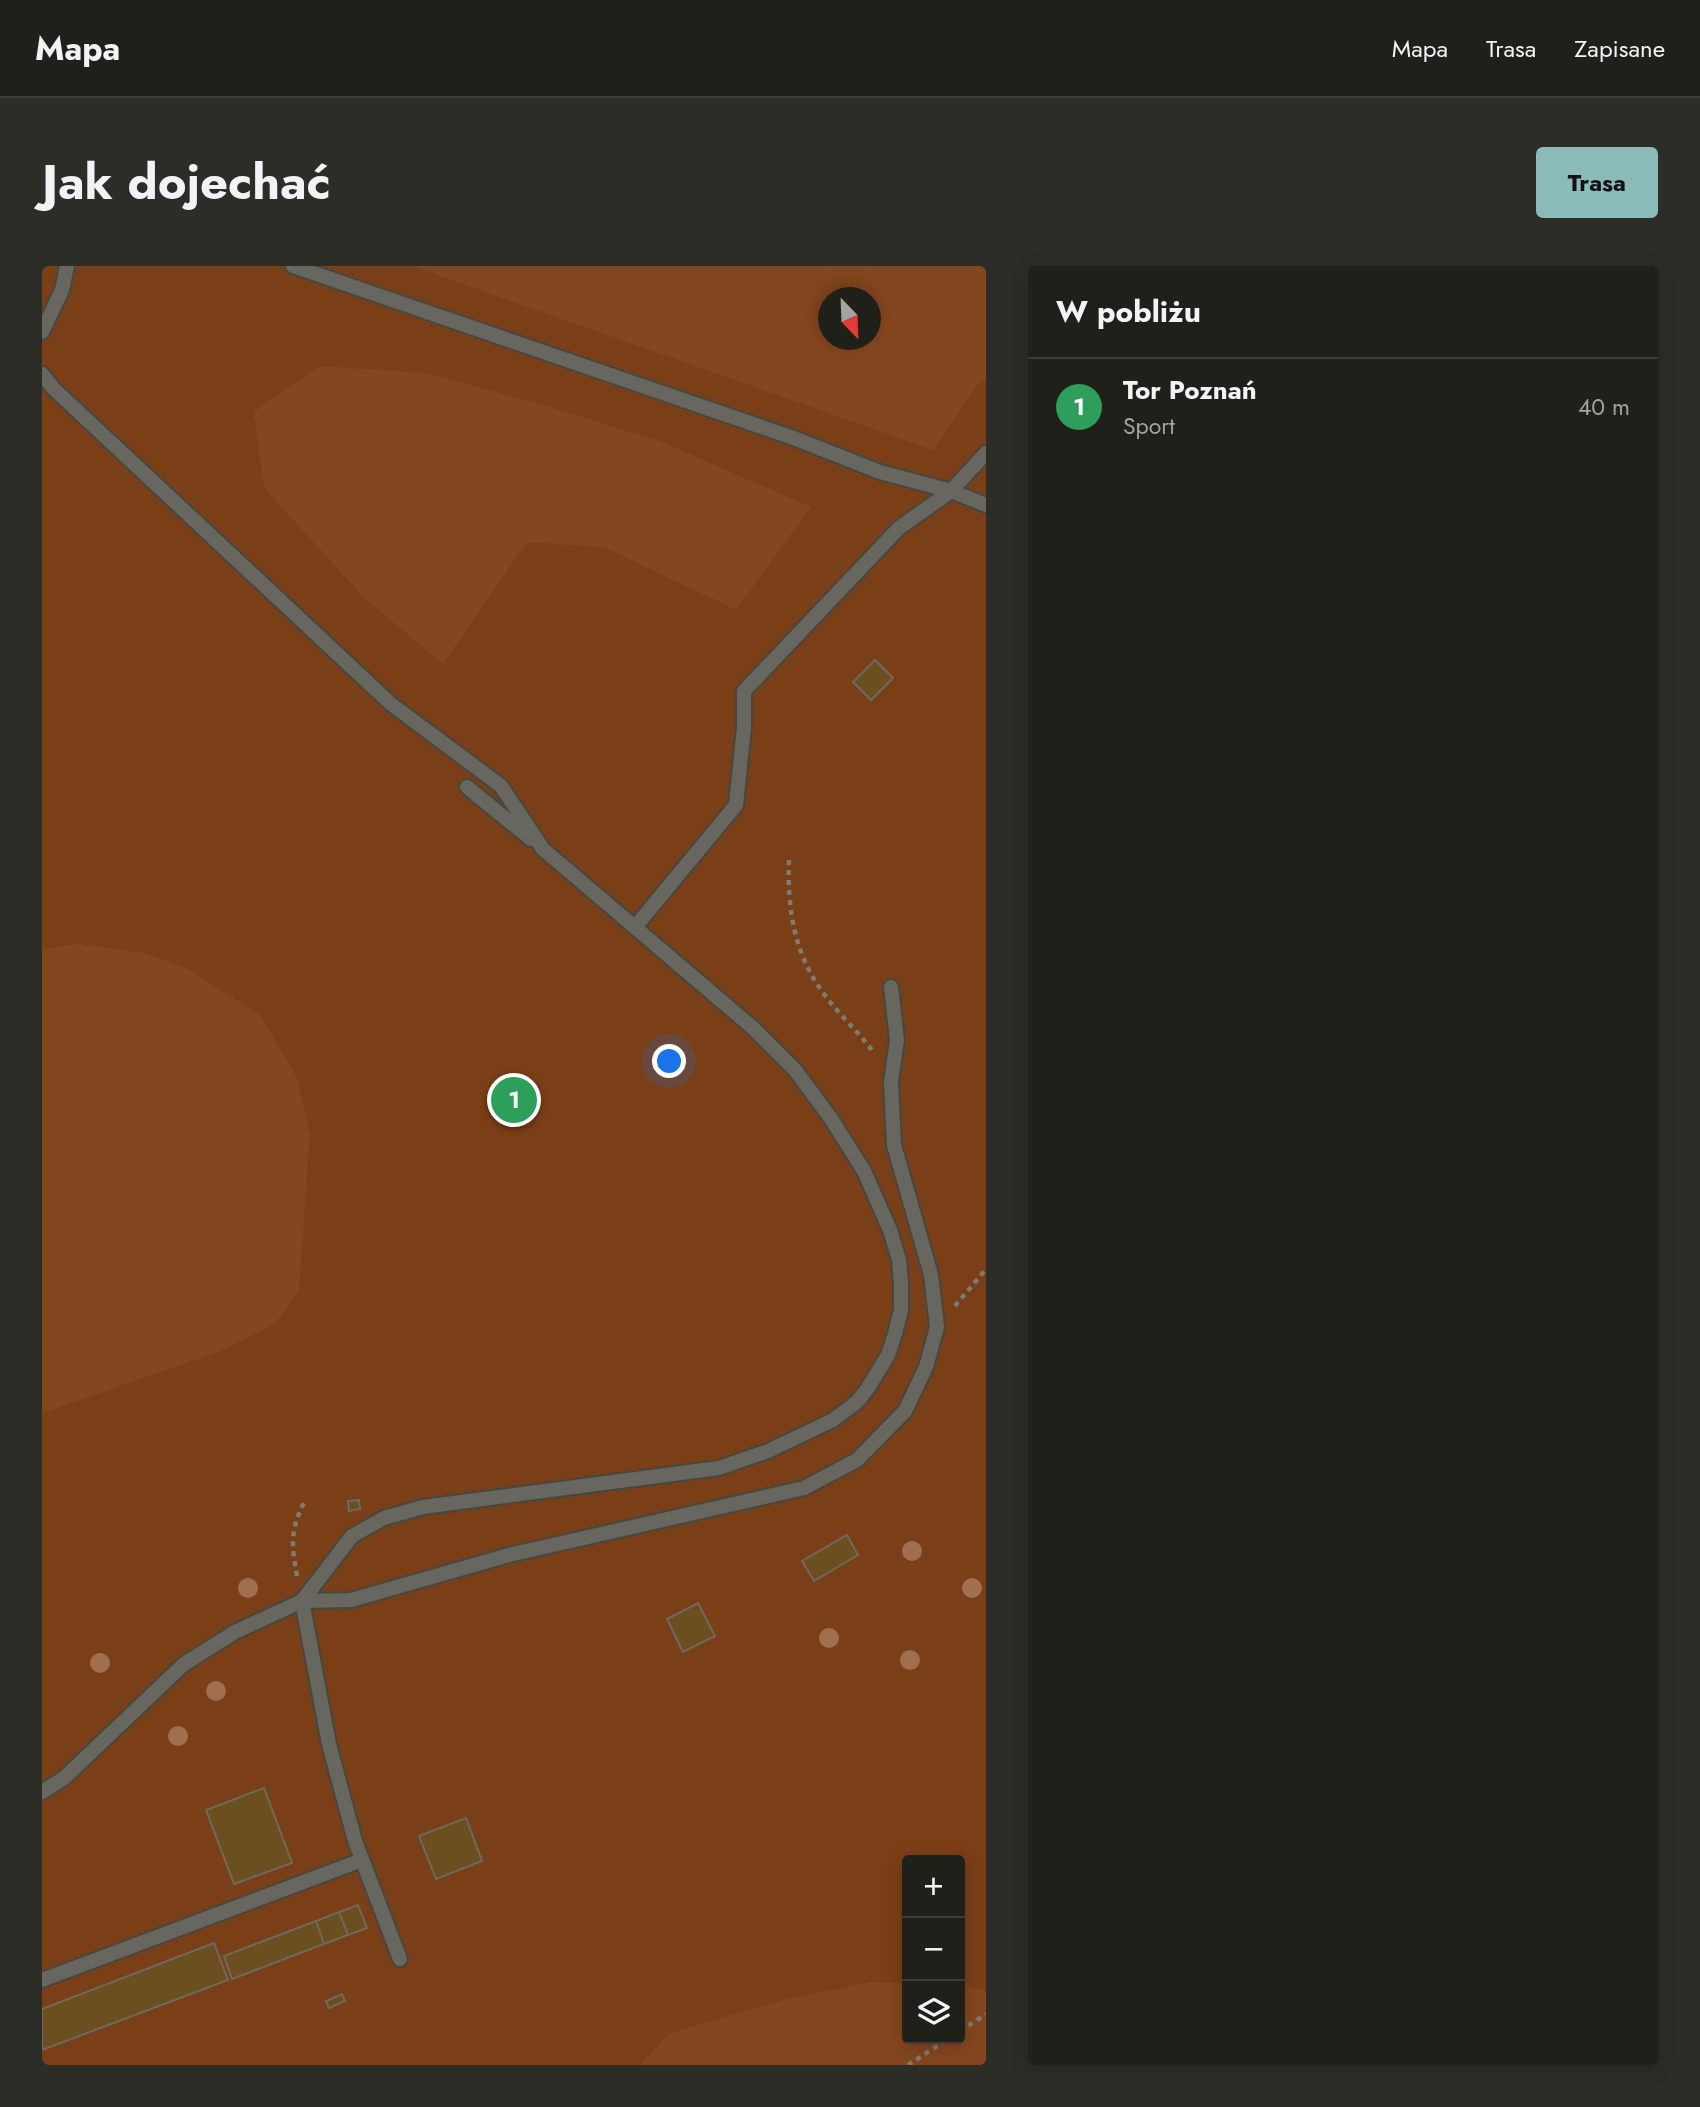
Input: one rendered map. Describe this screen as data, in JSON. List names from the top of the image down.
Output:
{
  "north": "bottom right",
  "page": {
    "header": "Mapa",
    "nav": ["Mapa", "Trasa", "Zapisane"],
    "title": "Jak dojechać",
    "buttons": "Trasa",
    "heading": "W pobliżu",
    "list": [
      {
        "mark": "1",
        "name": "Tor Poznań",
        "note": "Sport",
        "value": "40 m"
      }
    ],
    "pins": "1",
    "map_buttons": ["+", "−"]
  }
}
